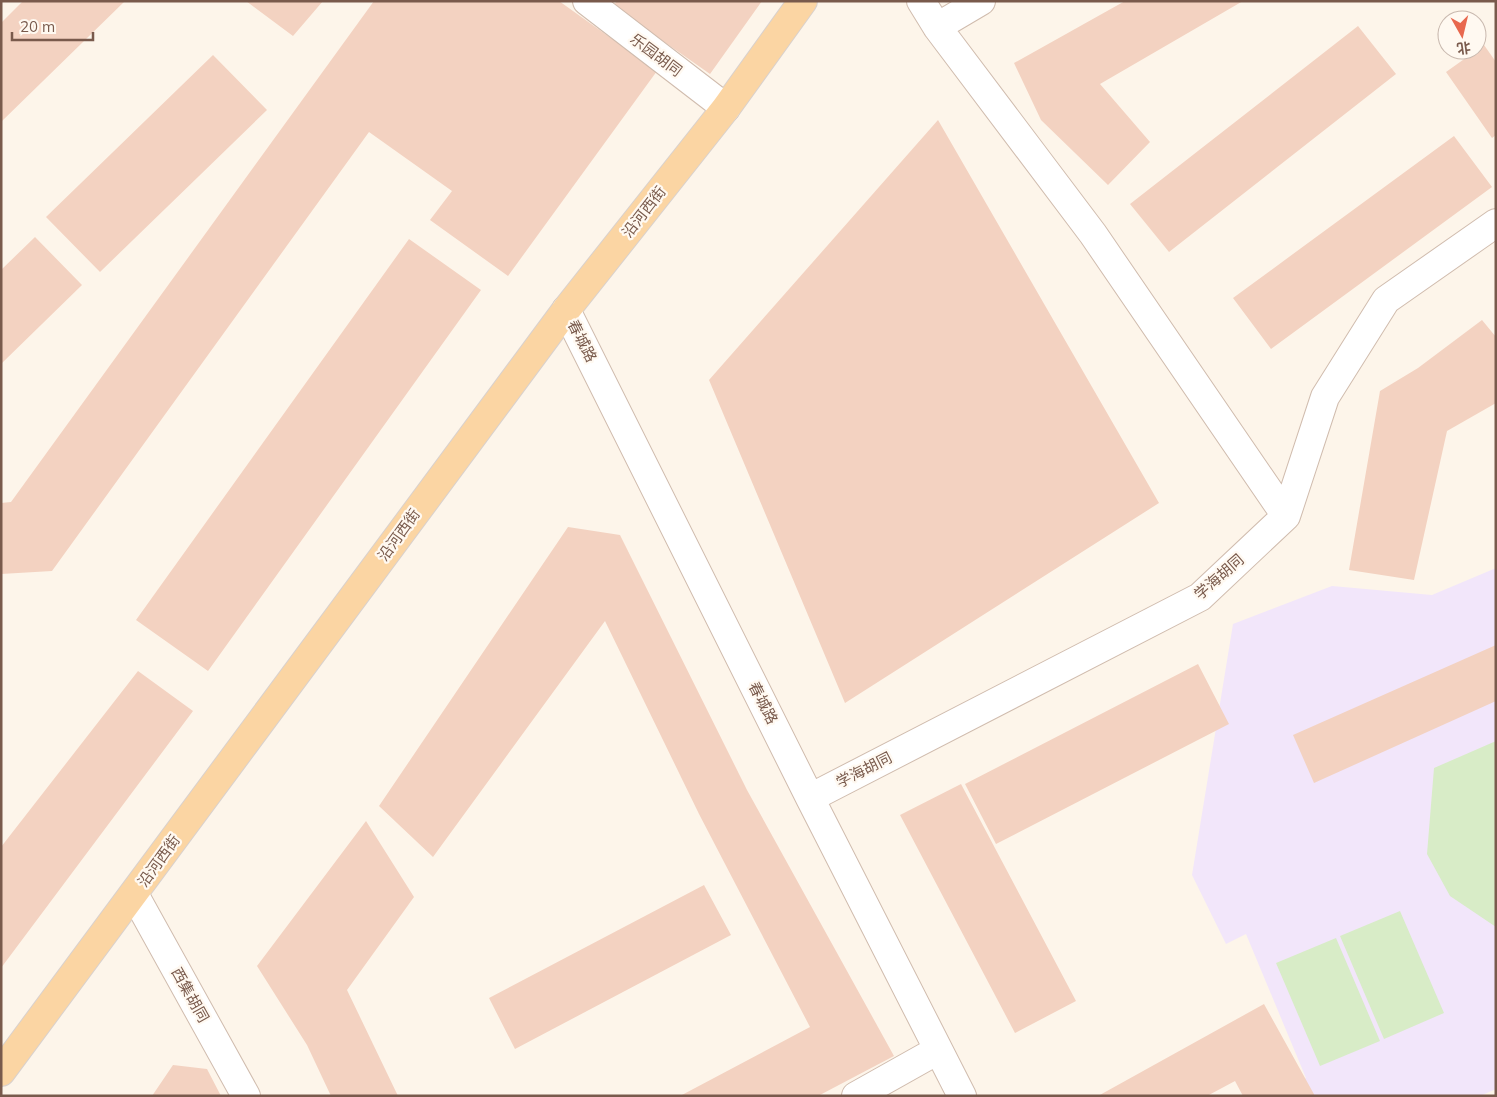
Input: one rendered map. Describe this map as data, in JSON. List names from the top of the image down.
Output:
{
  "streets": {
    "main road": ["沿河西街"],
    "street": [
      "乐园胡同",
      "春城路",
      "学海胡同",
      "西集胡同"
    ]
  },
  "crossings": [
    ["乐园胡同", "沿河西街"],
    ["沿河西街", "春城路"],
    ["沿河西街", "西集胡同"],
    ["春城路", "学海胡同"]
  ],
  "scale_bar": "20 m",
  "north": "bottom"
}
